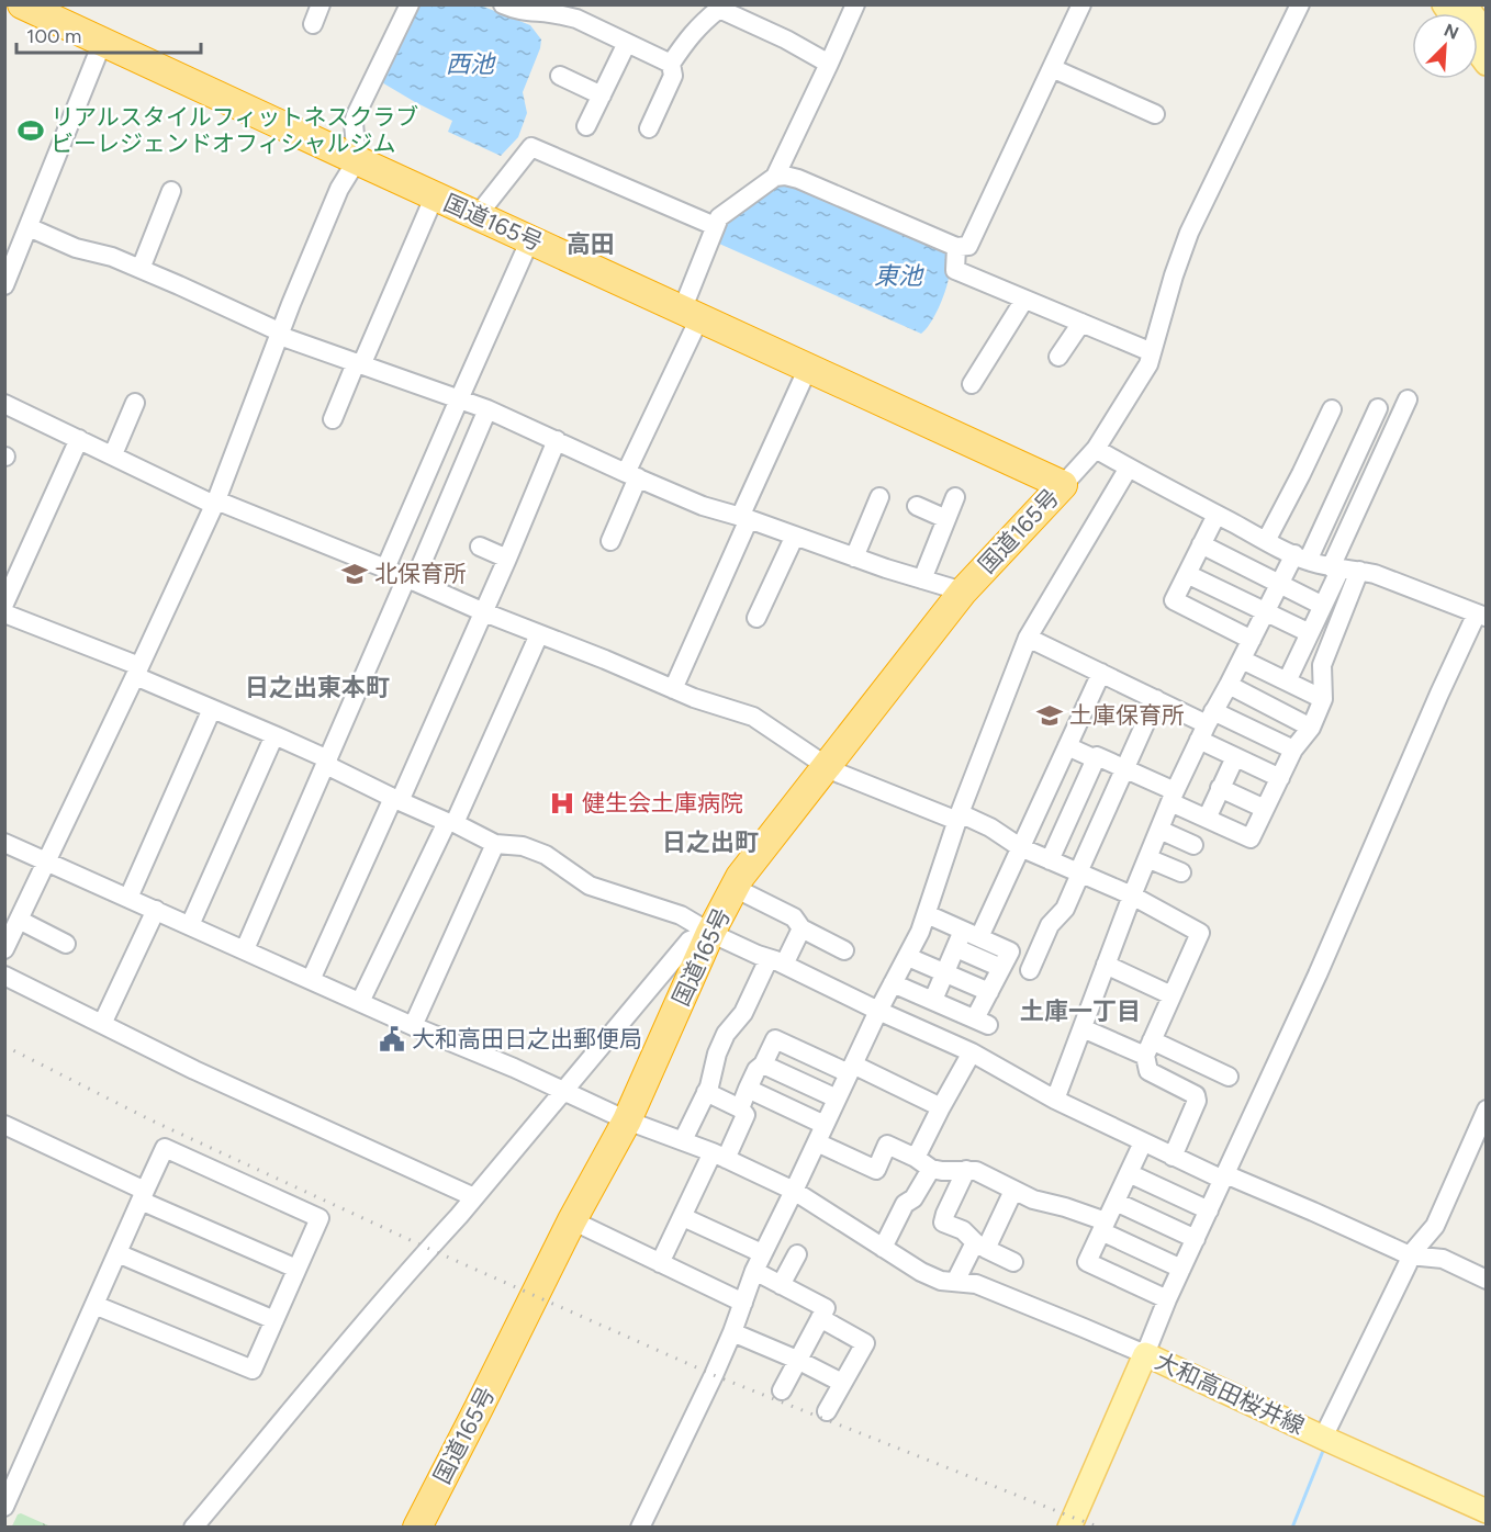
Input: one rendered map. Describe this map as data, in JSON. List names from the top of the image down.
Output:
{
  "streets": {
    "highway": ["国道165号"],
    "main road": ["大和高田桜井線"]
  },
  "districts": [
    "高田",
    "日之出東本町",
    "日之出町",
    "土庫一丁目"
  ],
  "water": ["西池", "東池"],
  "places": {
    "sports": ["リアルスタイルフィットネスクラブ ビーレジェンドオフィシャルジム"],
    "school or university": ["北保育所", "土庫保育所"],
    "hospital": ["健生会土庫病院"],
    "public building": ["大和高田日之出郵便局"]
  },
  "scale_bar": "100 m",
  "north": "top right"
}
